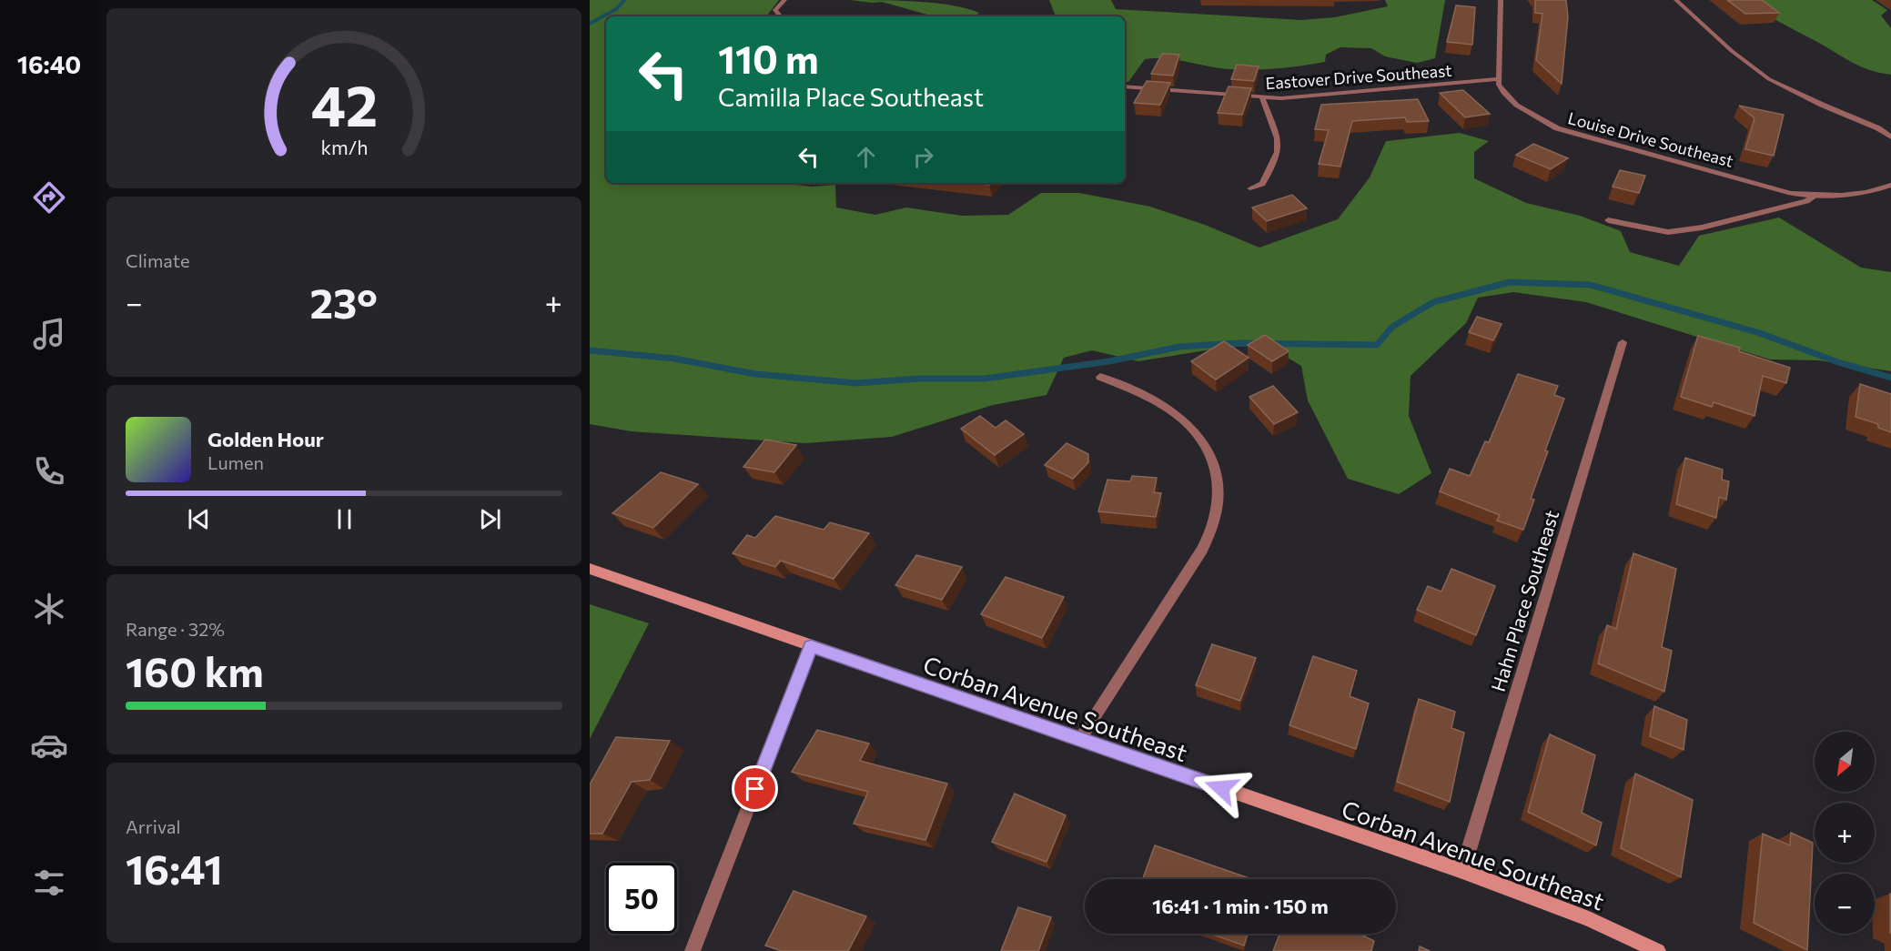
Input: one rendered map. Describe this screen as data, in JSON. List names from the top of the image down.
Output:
{
  "streets": {
    "main road": ["Corban Avenue Southeast"],
    "street": ["Eastover Drive Southeast", "Louise Drive Southeast", "Hahn Place Southeast"]
  },
  "crossings": [
    ["Eastover Drive Southeast", "Louise Drive Southeast"],
    ["Hahn Place Southeast", "Corban Avenue Southeast"]
  ],
  "north": "bottom left",
  "page": {
    "tabs": "16:40",
    "turn": ["110 m", "Camilla Place Southeast"],
    "tile": [
      "Climate",
      ["Range · 32%", "160 km"],
      ["Arrival", "16:41"]
    ],
    "heat": ["−", "23°", "+"],
    "song": ["Golden Hour", "Lumen"],
    "map_buttons": ["+", "−"],
    "limit": "50",
    "trip": "16:41 · 1 min · 150 m",
    "gauge": ["42", "km/h"]
  }
}
